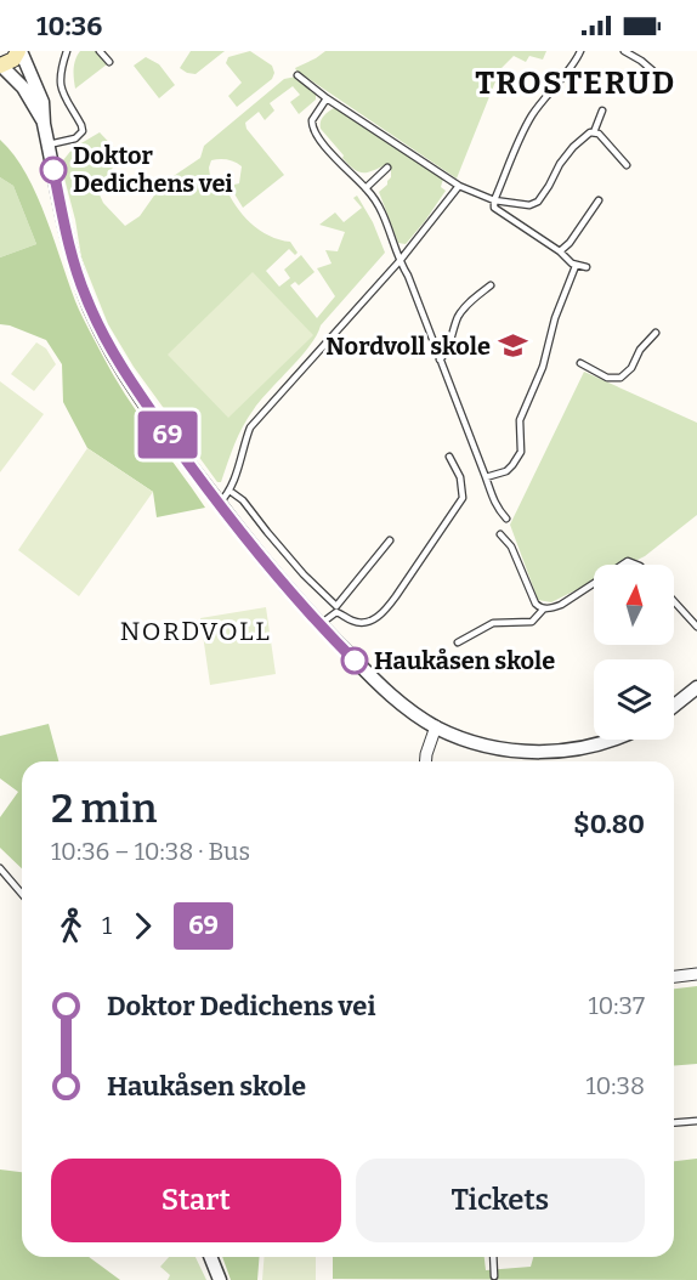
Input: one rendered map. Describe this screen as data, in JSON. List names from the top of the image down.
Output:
{
  "districts": ["TROSTERUD", "NORDVOLL"],
  "places": {
    "other": ["Doktor Dedichens vei", "Haukåsen skole"],
    "school or university": ["Nordvoll skole"]
  },
  "lines": ["bus line 69"],
  "north": "top",
  "page": {
    "status": "10:36",
    "on_map": "69",
    "heading": ["2 min", "10:36 – 10:38 · Bus", "$0.80"],
    "legs": ["1", "69"],
    "list": [
      {
        "name": "Doktor Dedichens vei",
        "value": "10:37"
      },
      {
        "name": "Haukåsen skole",
        "value": "10:38"
      }
    ],
    "buttons": ["Start", "Tickets"]
  }
}
